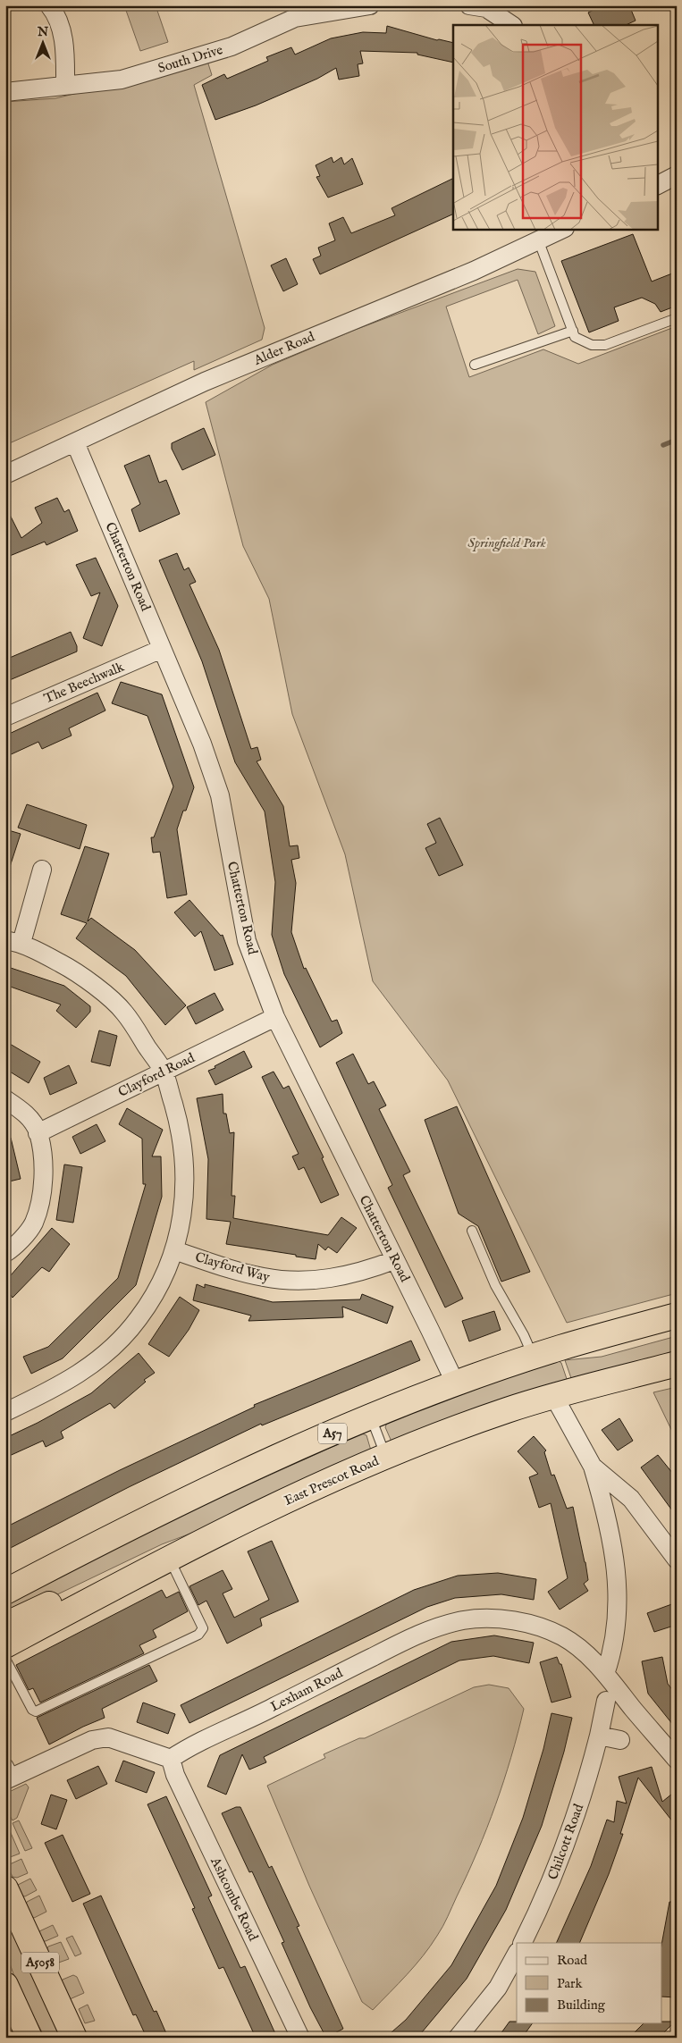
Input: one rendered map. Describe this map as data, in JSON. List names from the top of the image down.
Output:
{
  "streets": {
    "highway": ["A57", "East Prescot Road", "A5058"],
    "street": [
      "South Drive",
      "Alder Road",
      "Chatterton Road",
      "The Beechwalk",
      "Clayford Road",
      "Clayford Way",
      "Lexham Road",
      "Chilcott Road",
      "Ashcombe Road"
    ]
  },
  "crossings": [
    ["Alder Road", "Chatterton Road"],
    ["Chatterton Road", "The Beechwalk"],
    ["Chatterton Road", "Clayford Road"],
    ["Chatterton Road", "Clayford Way"],
    ["Chatterton Road", "A57"],
    ["Lexham Road", "Ashcombe Road"]
  ],
  "parks": ["Springfield Park"],
  "legend": ["Road", "Park", "Building"],
  "north": "top"
}
